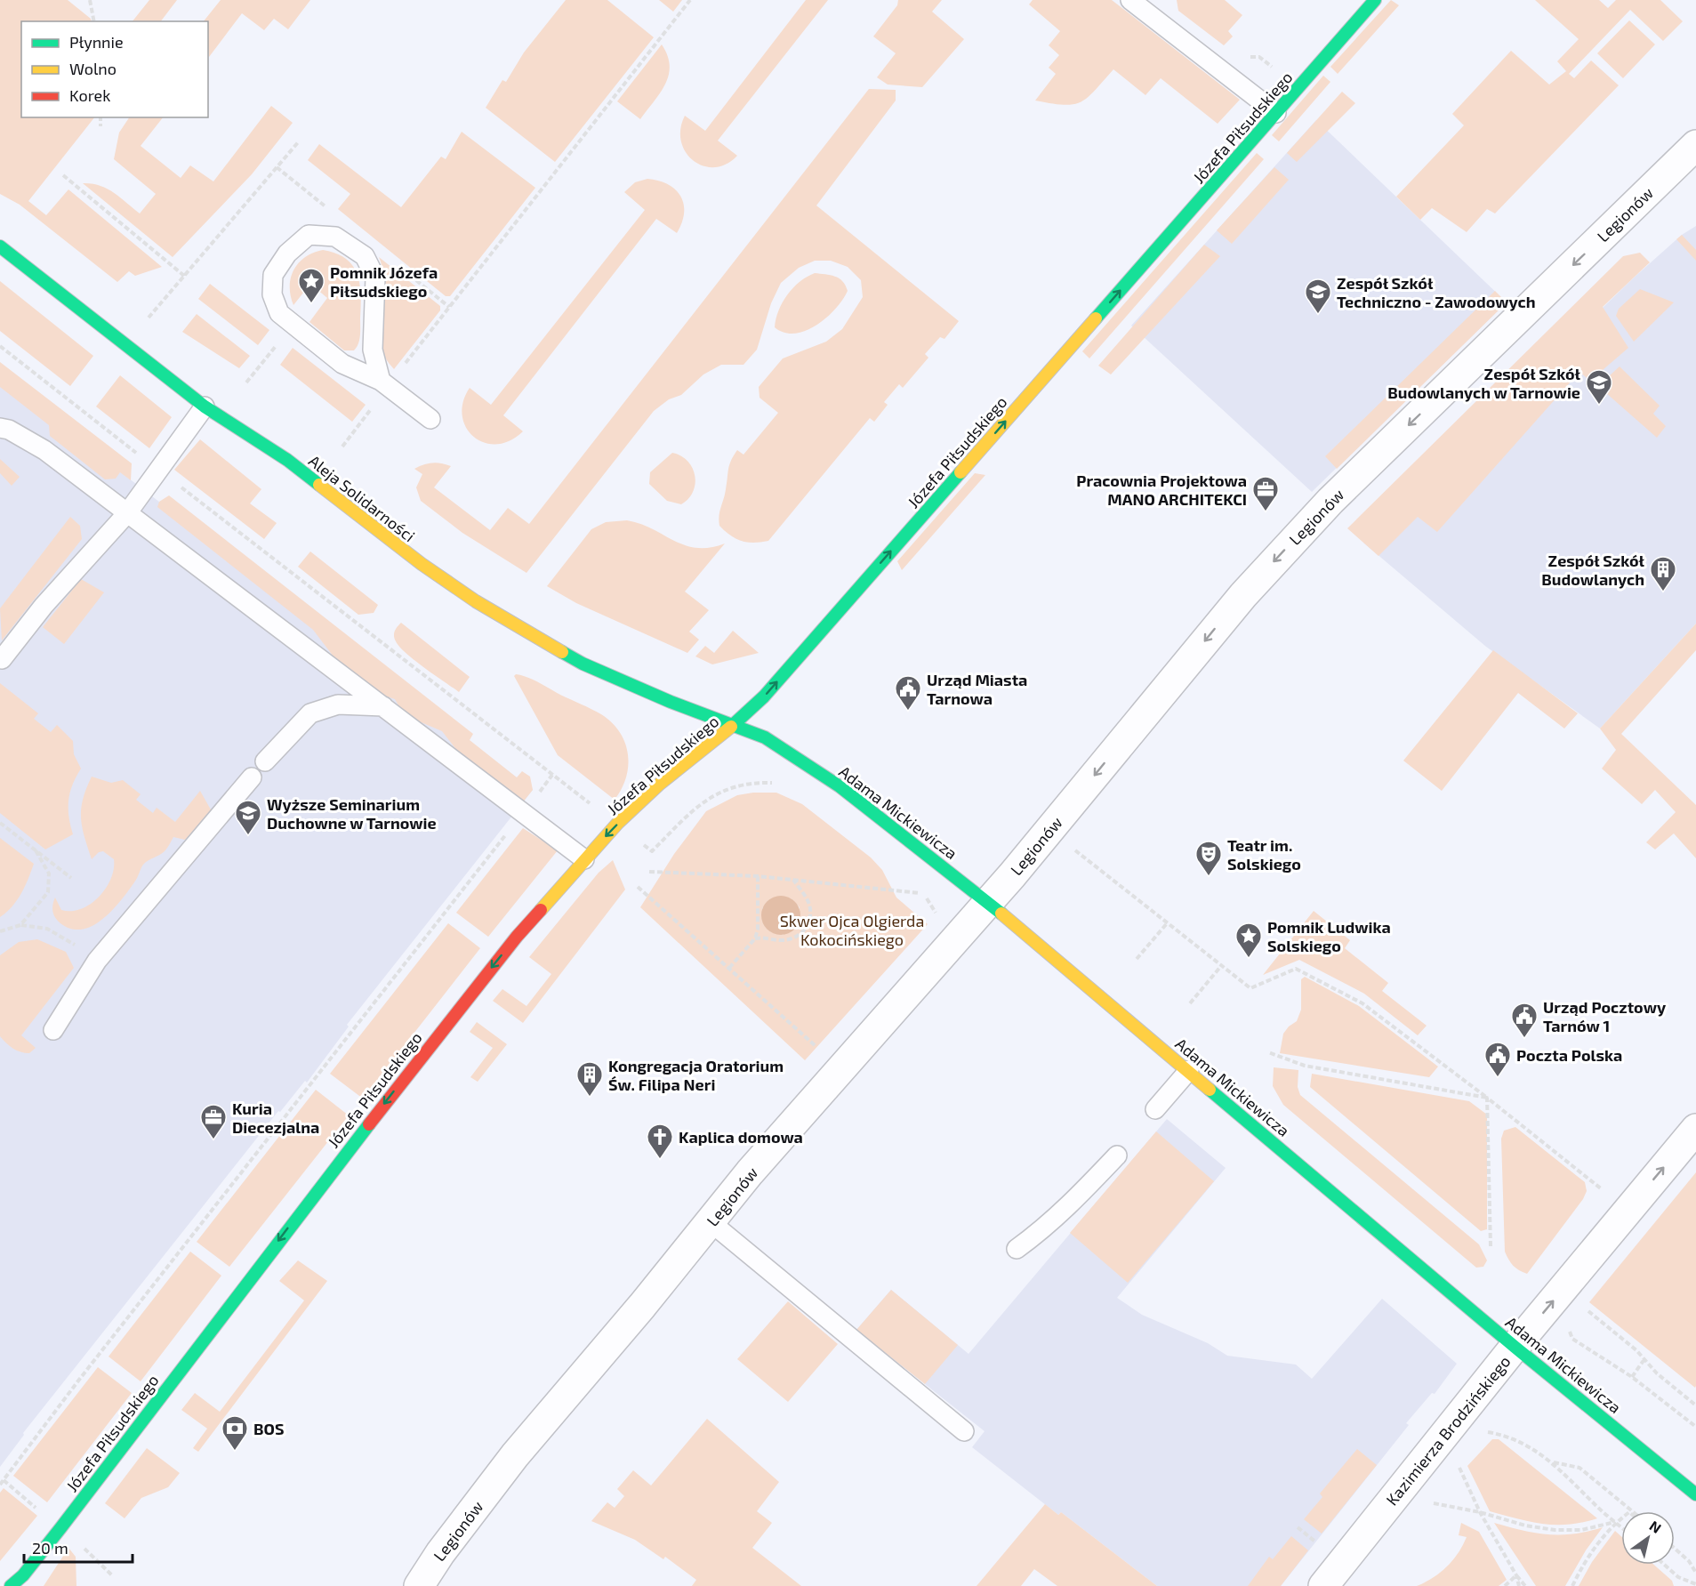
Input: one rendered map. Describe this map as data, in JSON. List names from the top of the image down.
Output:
{
  "streets": {
    "street": [
      "Józefa Piłsudskiego",
      "Legionów",
      "Aleja Solidarności",
      "Adama Mickiewicza",
      "Kazimierza Brodzińskiego"
    ]
  },
  "crossings": [
    ["Józefa Piłsudskiego", "Aleja Solidarności"],
    ["Józefa Piłsudskiego", "Adama Mickiewicza"],
    ["Legionów", "Adama Mickiewicza"],
    ["Aleja Solidarności", "Adama Mickiewicza"],
    ["Adama Mickiewicza", "Kazimierza Brodzińskiego"]
  ],
  "one_way": ["Legionów", "Kazimierza Brodzińskiego"],
  "parks": ["Skwer Ojca Olgierda Kokocińskiego"],
  "places": {
    "place": ["Pomnik Józefa Piłsudskiego", "Pomnik Ludwika Solskiego"],
    "school or university": ["Zespół Szkół Techniczno - Zawodowych", "Zespół Szkół Budowlanych w Tarnowie", "Wyższe Seminarium Duchowne w Tarnowie"],
    "office": ["Pracownia Projektowa MANO ARCHITEKCI", "Kuria Diecezjalna"],
    "building": ["Zespół Szkół Budowlanych", "Kongregacja Oratorium Św. Filipa Neri"],
    "public building": ["Urząd Miasta Tarnowa", "Urząd Pocztowy Tarnów 1", "Poczta Polska"],
    "theatre": ["Teatr im. Solskiego"],
    "church": ["Kaplica domowa"],
    "bank": ["BOS"]
  },
  "legend": ["Płynnie", "Wolno", "Korek"],
  "scale_bar": "20 m",
  "north": "top right"
}
